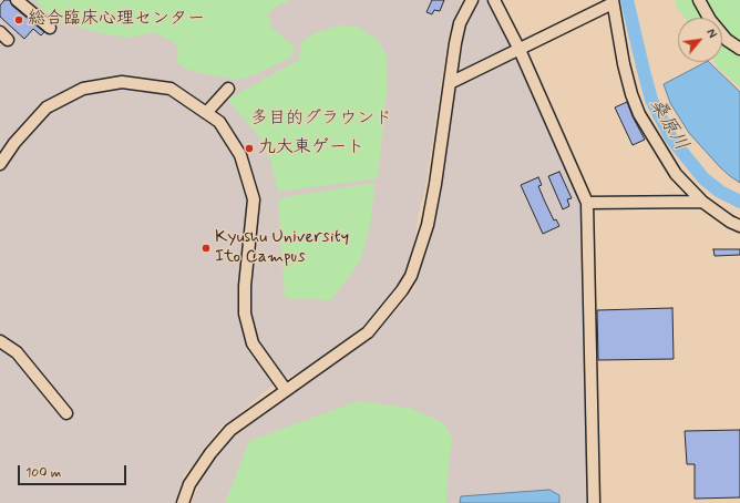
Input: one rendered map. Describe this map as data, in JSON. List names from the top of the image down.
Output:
{
  "water": ["桑原川"],
  "parks": ["多目的グラウンド"],
  "places": ["総合臨床心理センター", "九大東ゲート", "Kyushu University Ito Campus"],
  "scale_bar": "100 m",
  "north": "top right"
}
